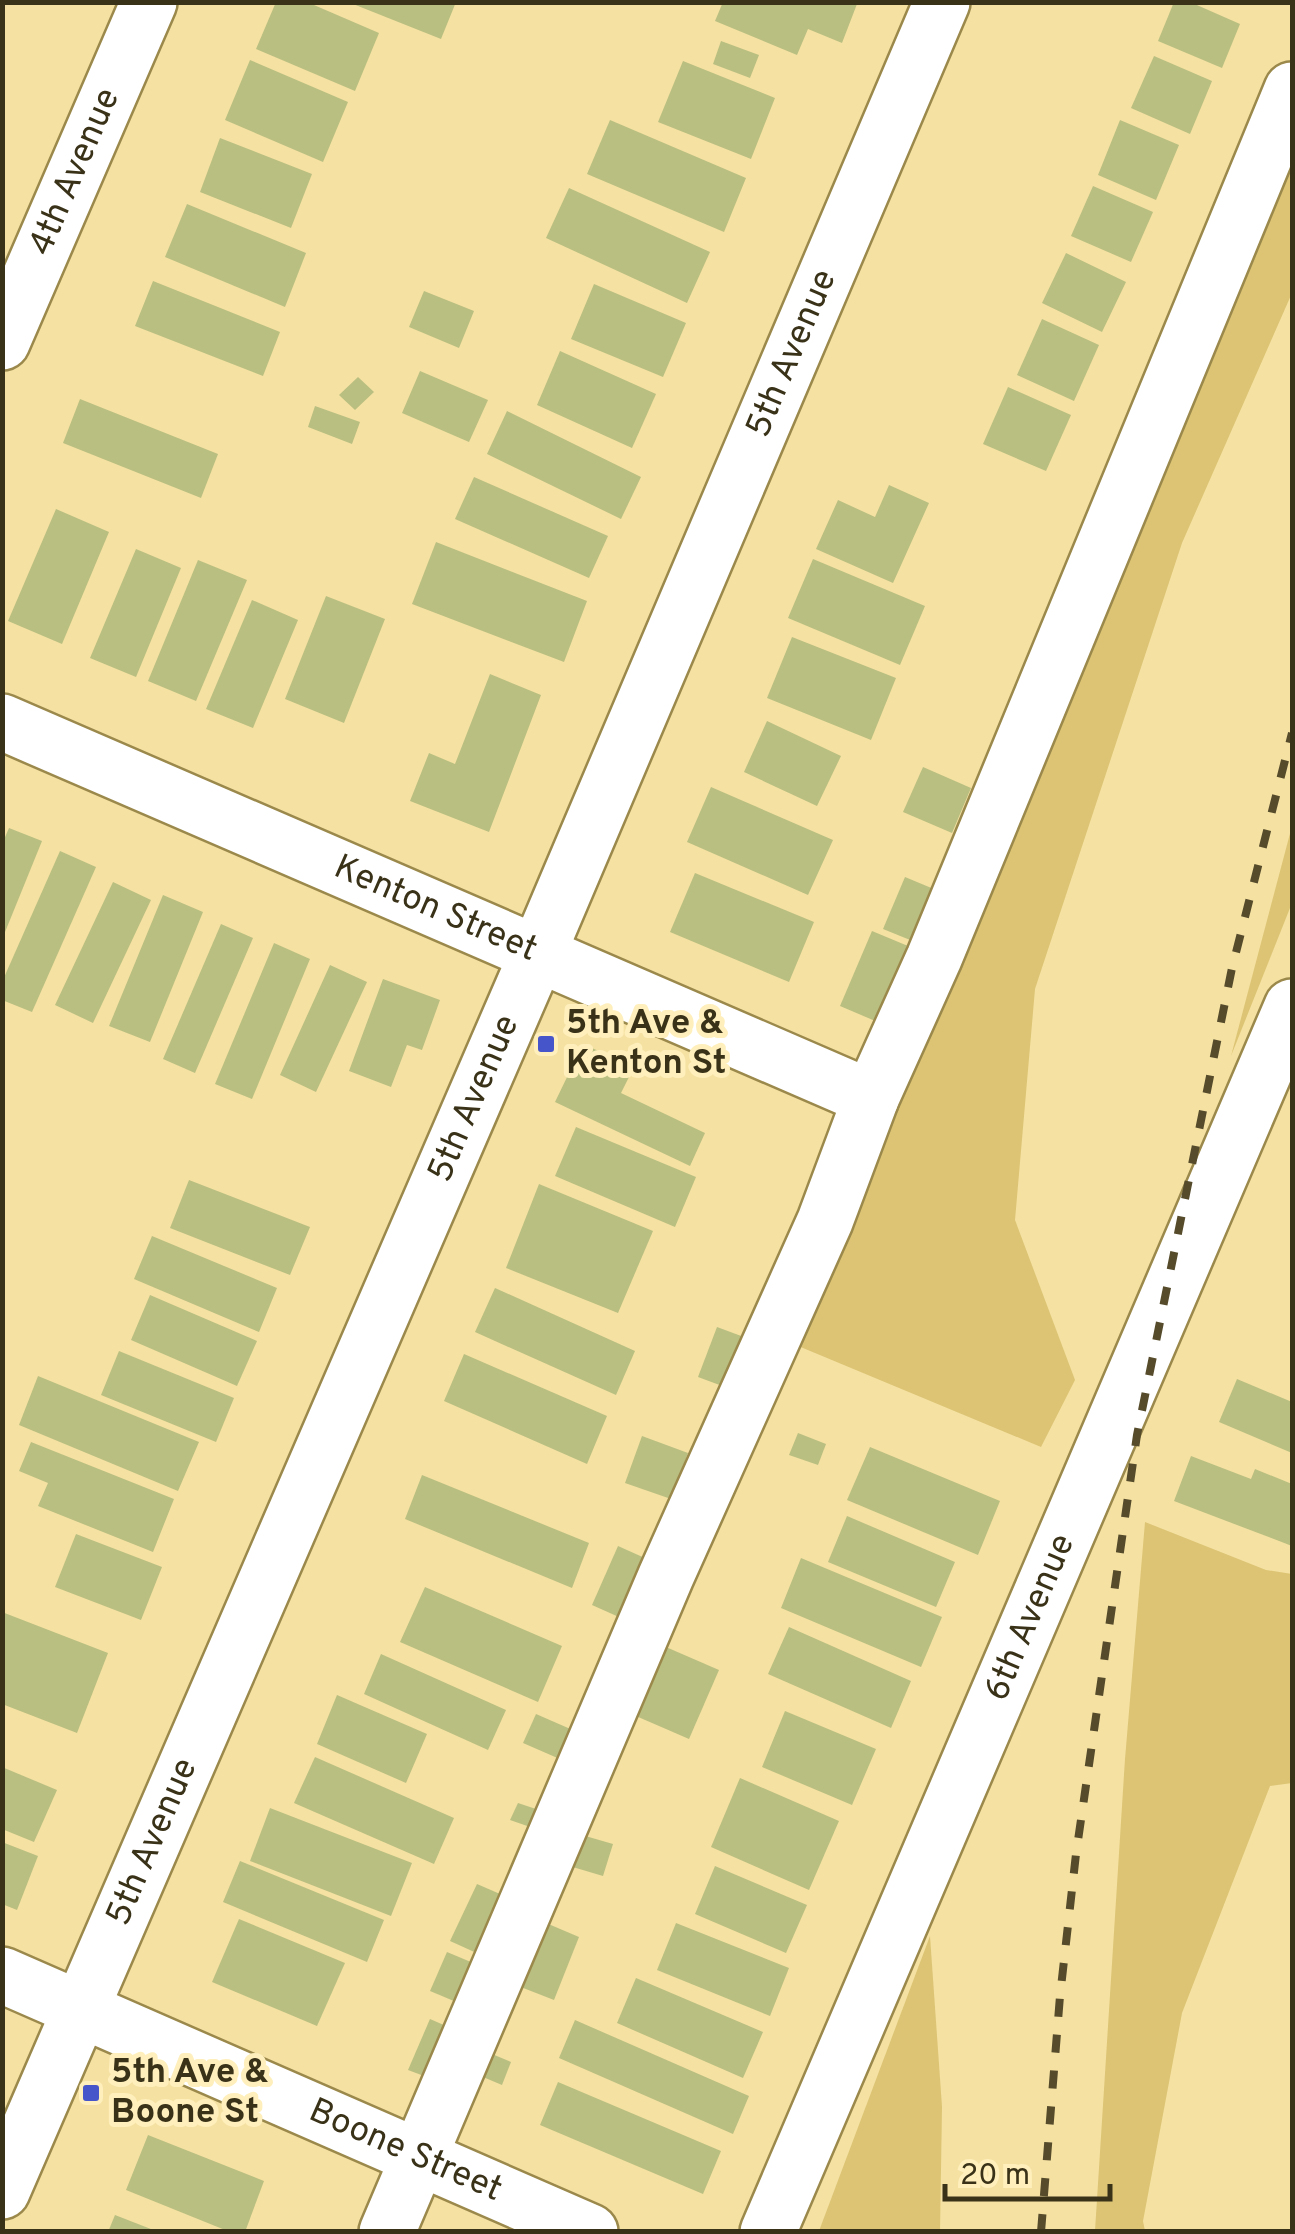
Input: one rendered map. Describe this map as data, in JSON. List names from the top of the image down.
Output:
{
  "streets": {
    "street": [
      "4th Avenue",
      "5th Avenue",
      "Kenton Street",
      "6th Avenue",
      "Boone Street"
    ]
  },
  "crossings": [
    ["5th Avenue", "Kenton Street"],
    ["5th Avenue", "Boone Street"]
  ],
  "places": {
    "transit": ["5th Ave & Kenton St", "5th Ave & Boone St"]
  },
  "scale_bar": "20 m"
}
